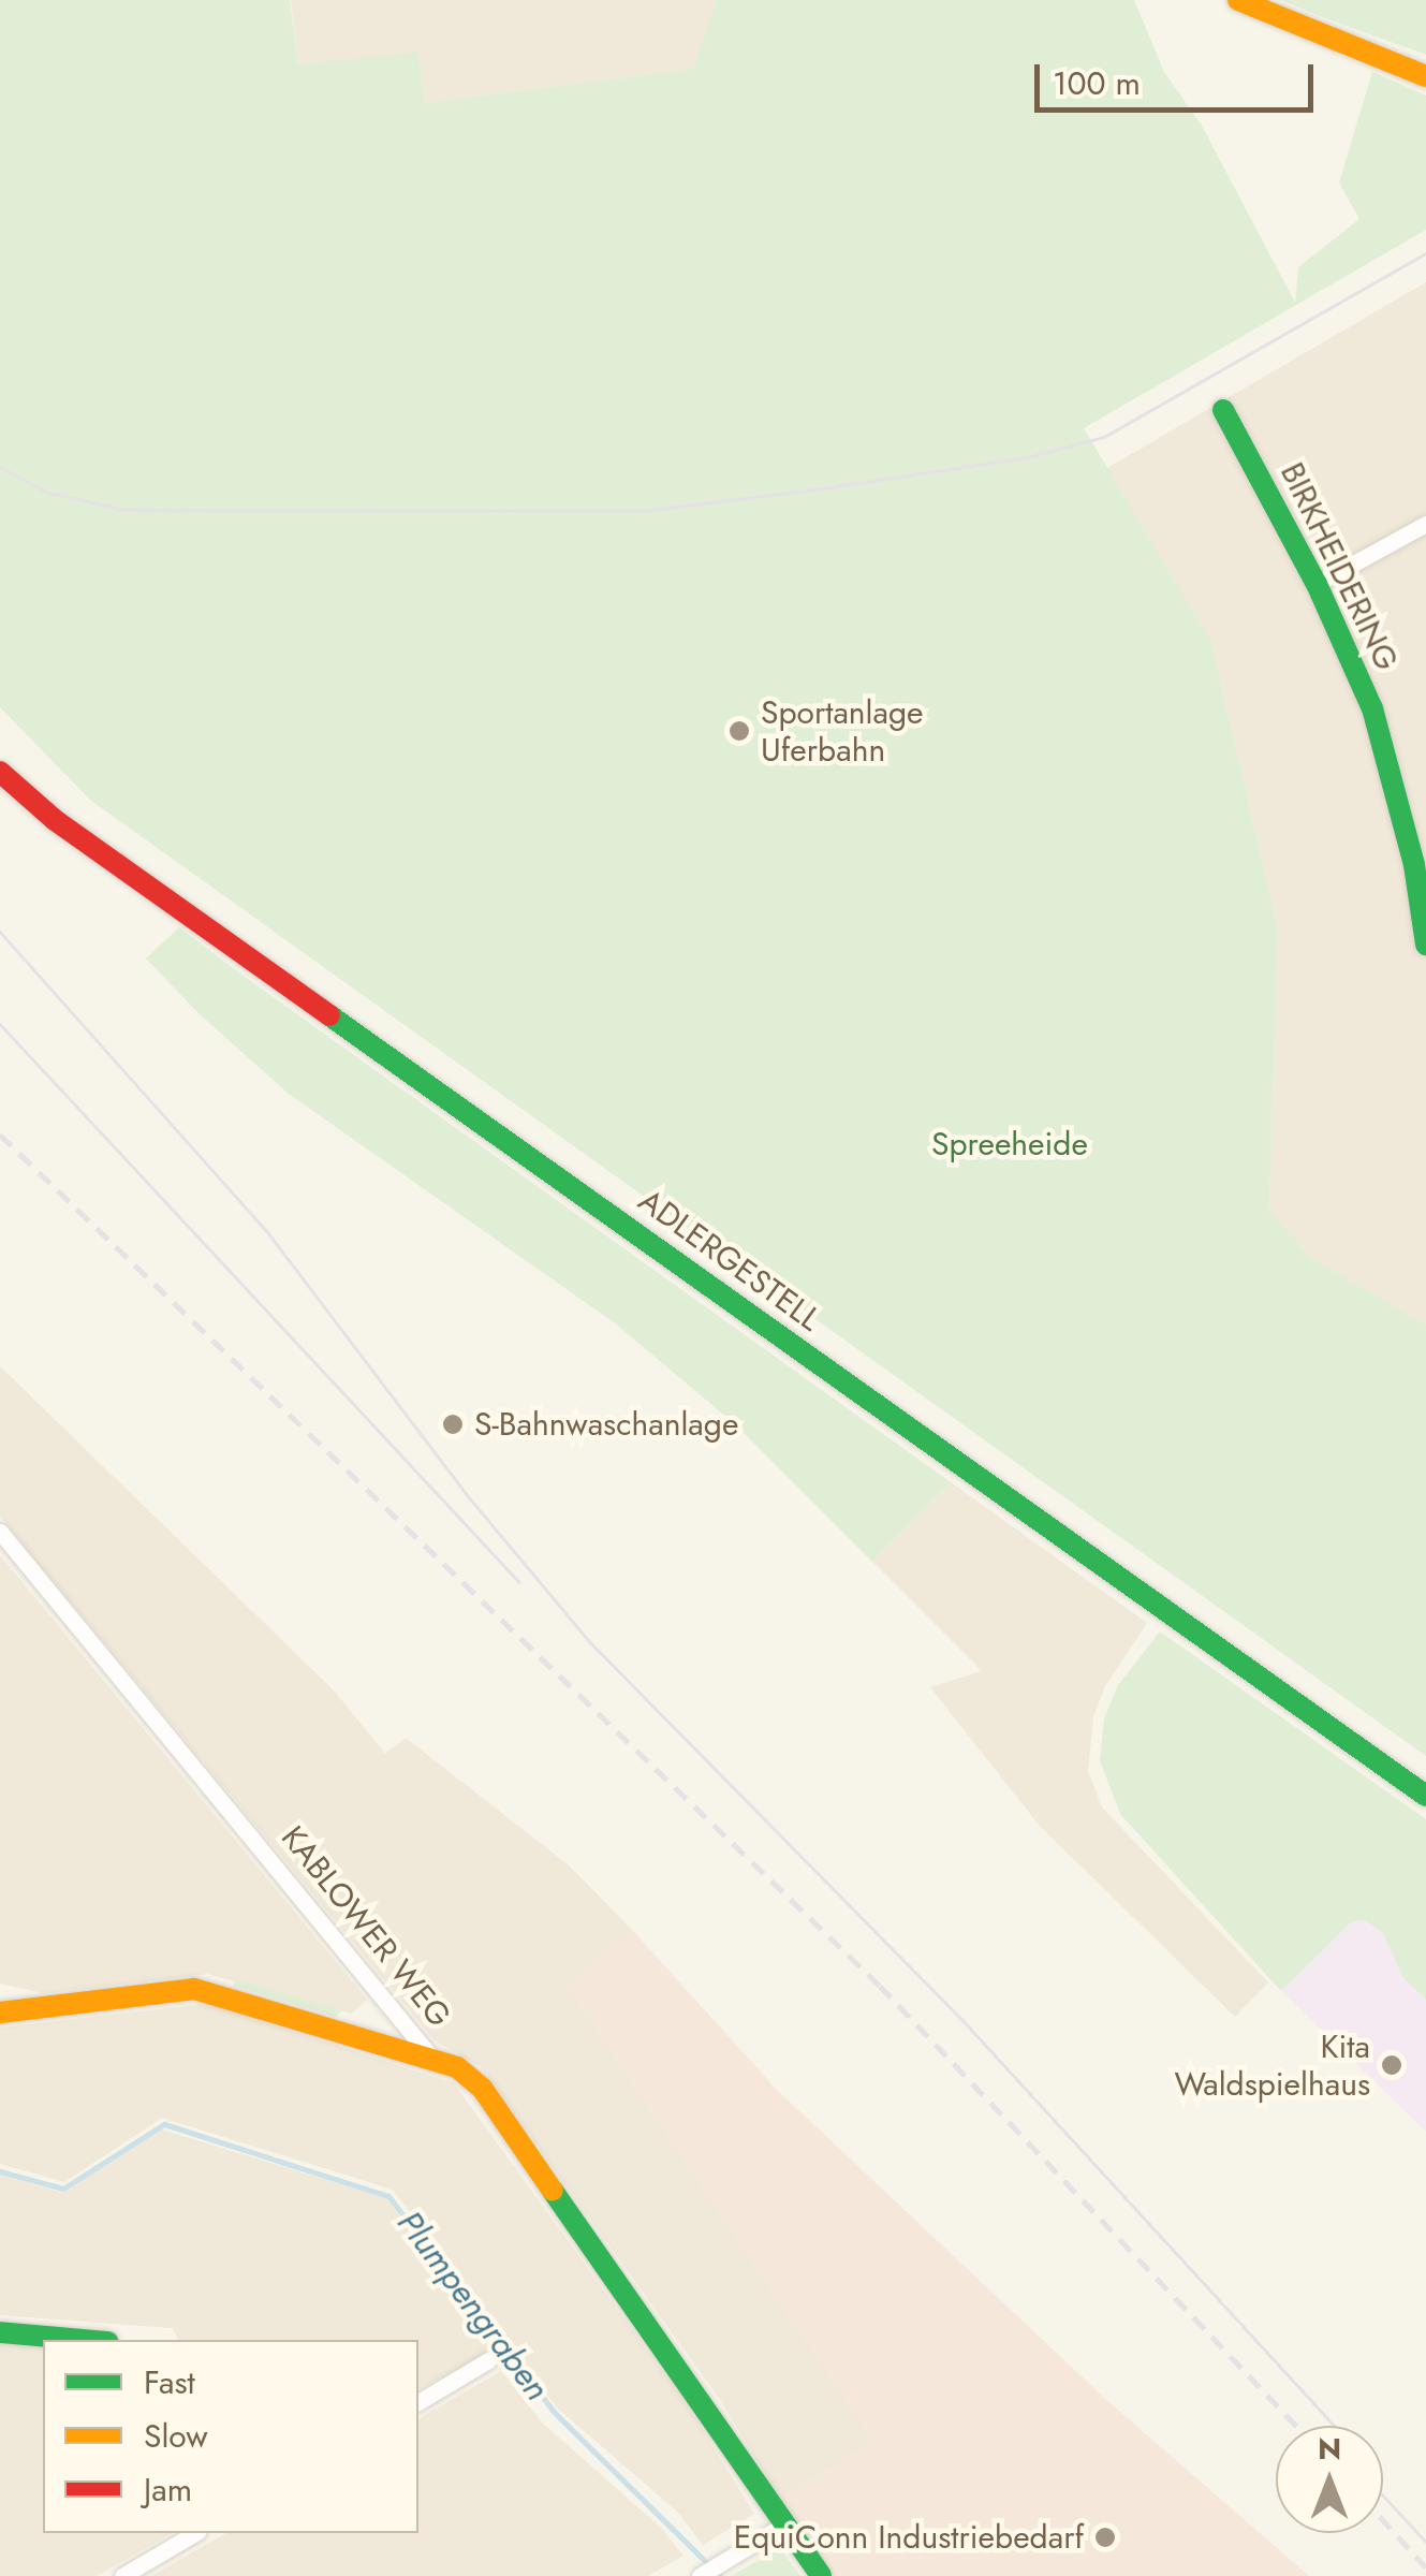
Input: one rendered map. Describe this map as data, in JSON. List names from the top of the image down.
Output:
{
  "streets": {
    "street": ["BIRKHEIDERING", "ADLERGESTELL", "KABLOWER WEG"]
  },
  "water": ["Plumpengraben"],
  "parks": ["Spreeheide"],
  "places": [
    "Sportanlage Uferbahn",
    "S-Bahnwaschanlage",
    "Kita Waldspielhaus",
    "EquiConn Industriebedarf"
  ],
  "legend": ["Fast", "Slow", "Jam"],
  "scale_bar": "100 m",
  "north": "top"
}
